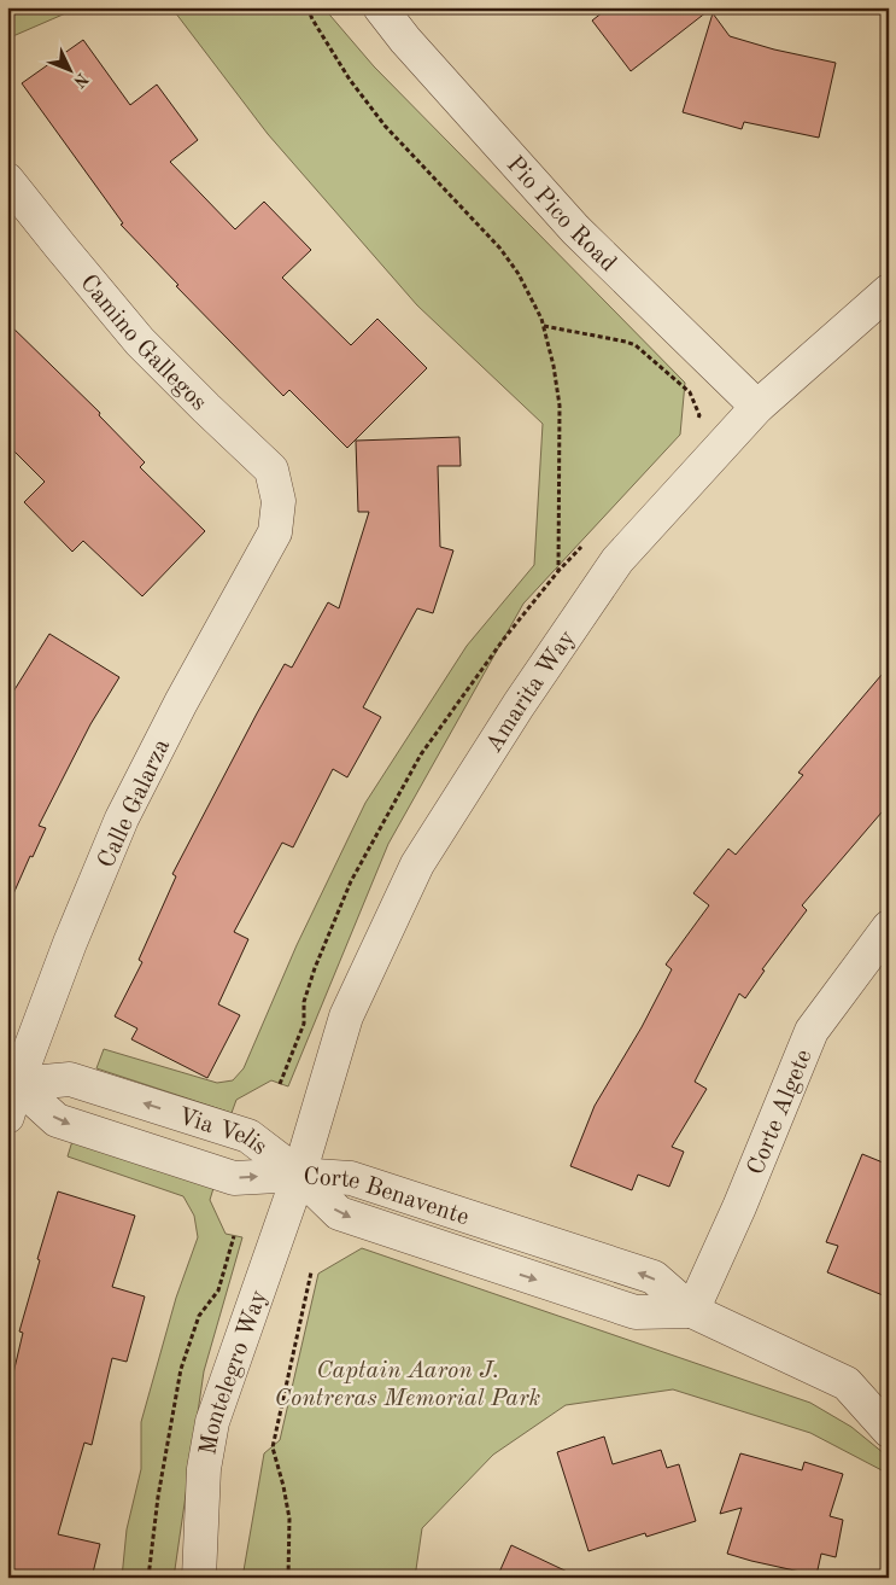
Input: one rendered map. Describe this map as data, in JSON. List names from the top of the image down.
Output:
{
  "streets": {
    "street": [
      "Pio Pico Road",
      "Camino Gallegos",
      "Amarita Way",
      "Calle Galarza",
      "Corte Algete",
      "Via Velis",
      "Corte Benavente",
      "Montelegro Way"
    ]
  },
  "crossings": [
    ["Pio Pico Road", "Amarita Way"],
    ["Camino Gallegos", "Calle Galarza"],
    ["Amarita Way", "Via Velis"],
    ["Amarita Way", "Corte Benavente"],
    ["Amarita Way", "Montelegro Way"],
    ["Calle Galarza", "Via Velis"],
    ["Corte Algete", "Corte Benavente"],
    ["Via Velis", "Corte Benavente"],
    ["Via Velis", "Montelegro Way"],
    ["Corte Benavente", "Montelegro Way"]
  ],
  "parks": ["Captain Aaron J. Contreras Memorial Park"],
  "north": "bottom right"
}
